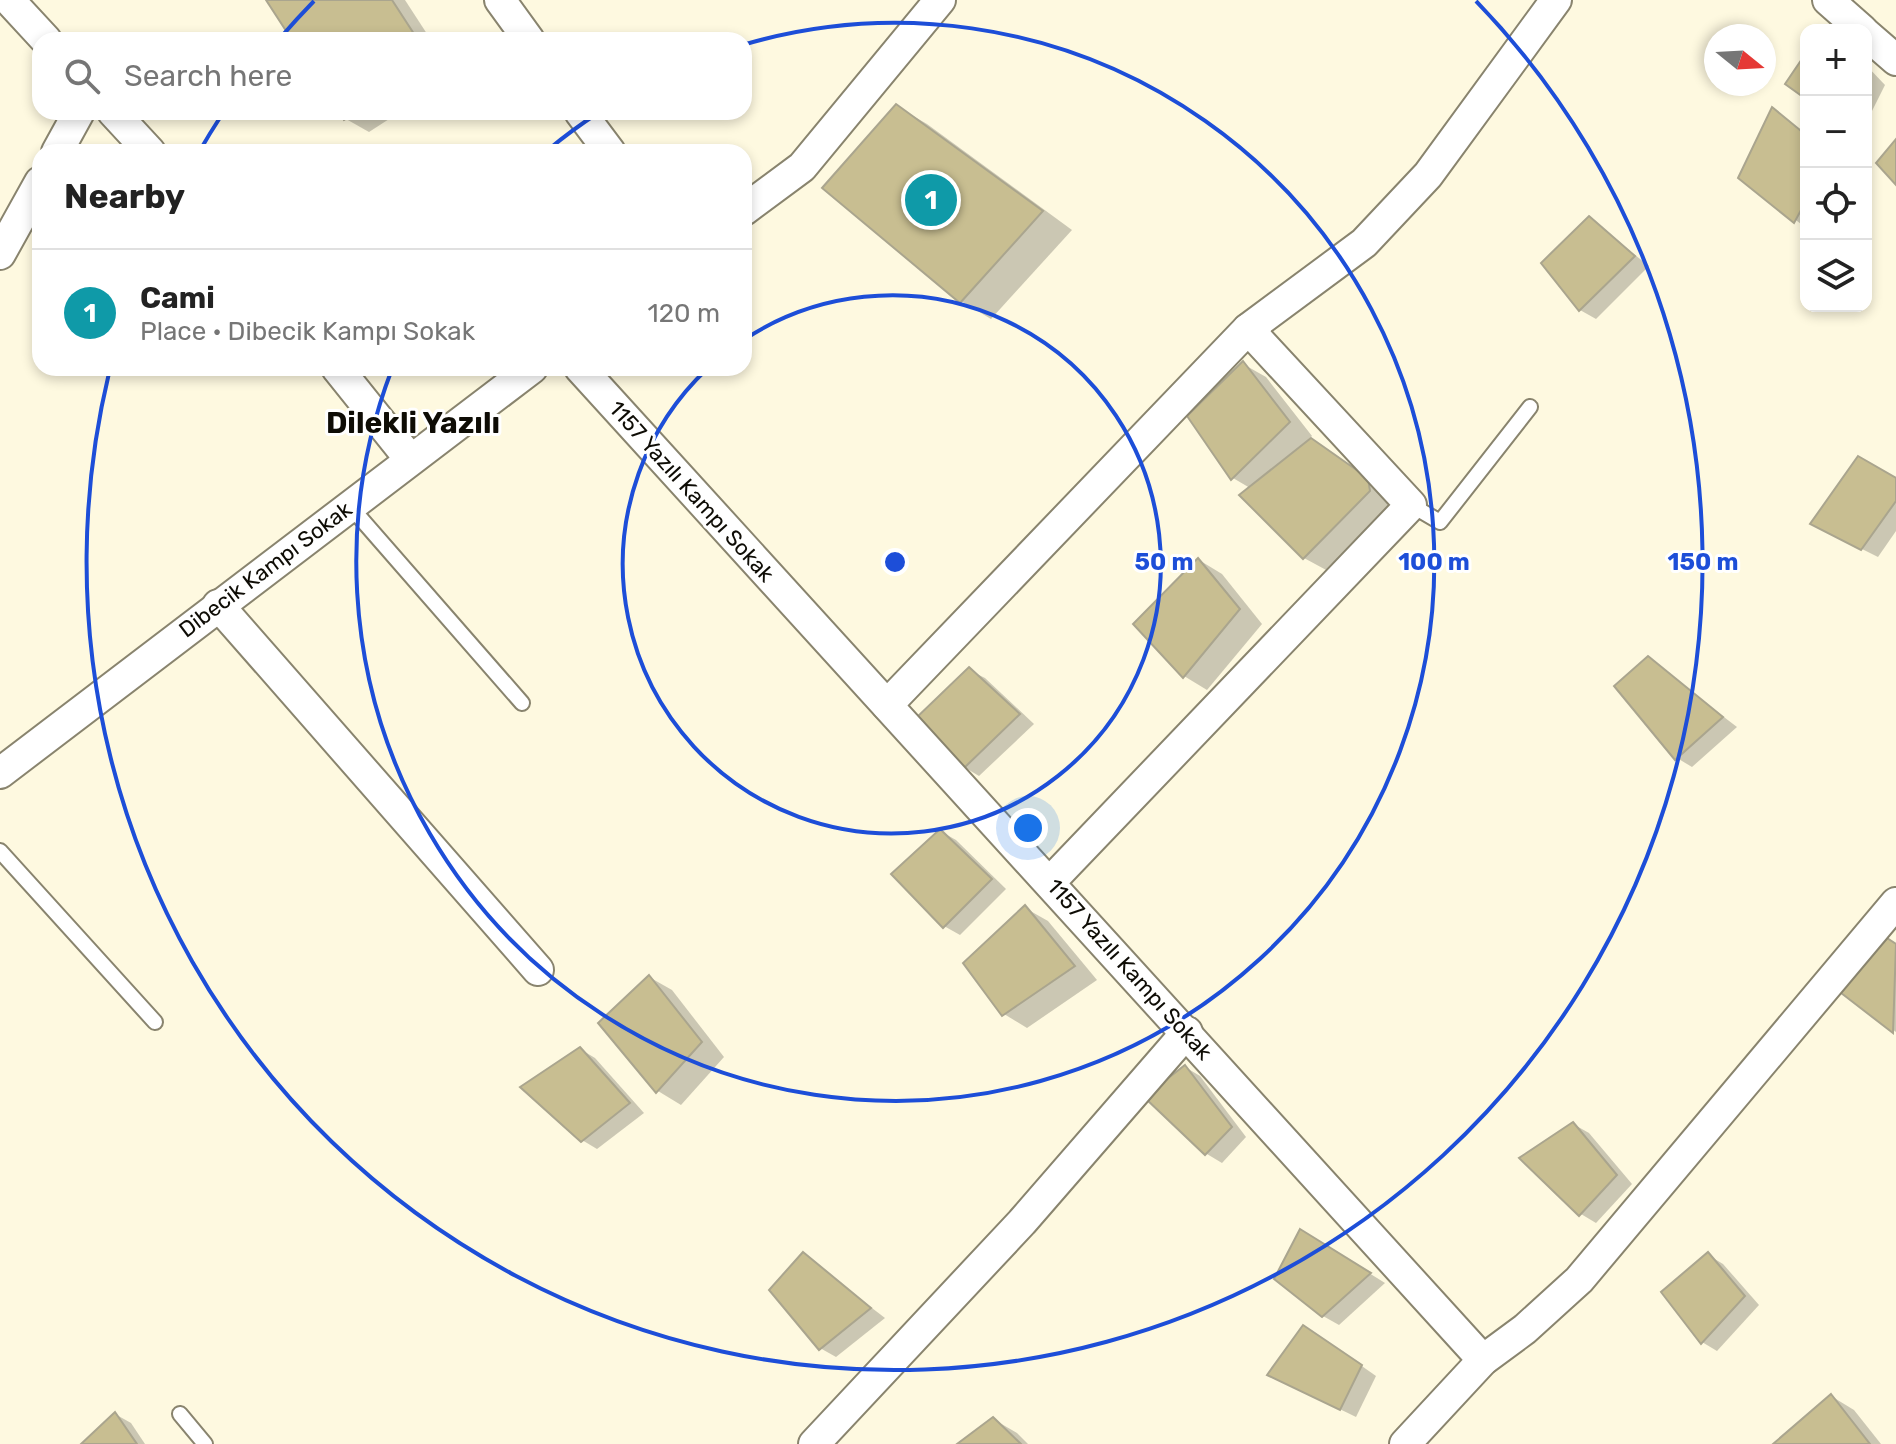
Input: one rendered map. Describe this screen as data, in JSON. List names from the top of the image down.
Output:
{
  "streets": {
    "street": ["1157 Yazılı Kampı Sokak", "Dibecik Kampı Sokak"]
  },
  "districts": ["Dilekli Yazılı"],
  "north": "right",
  "page": {
    "map_buttons": ["+", "−"],
    "search": "Search here",
    "heading": "Nearby",
    "pins": "1",
    "list": [
      {
        "mark": "1",
        "name": "Cami",
        "note": "Place · Dibecik Kampı Sokak",
        "value": "120 m"
      }
    ]
  },
  "rings": ["50 m", "100 m", "150 m"]
}
